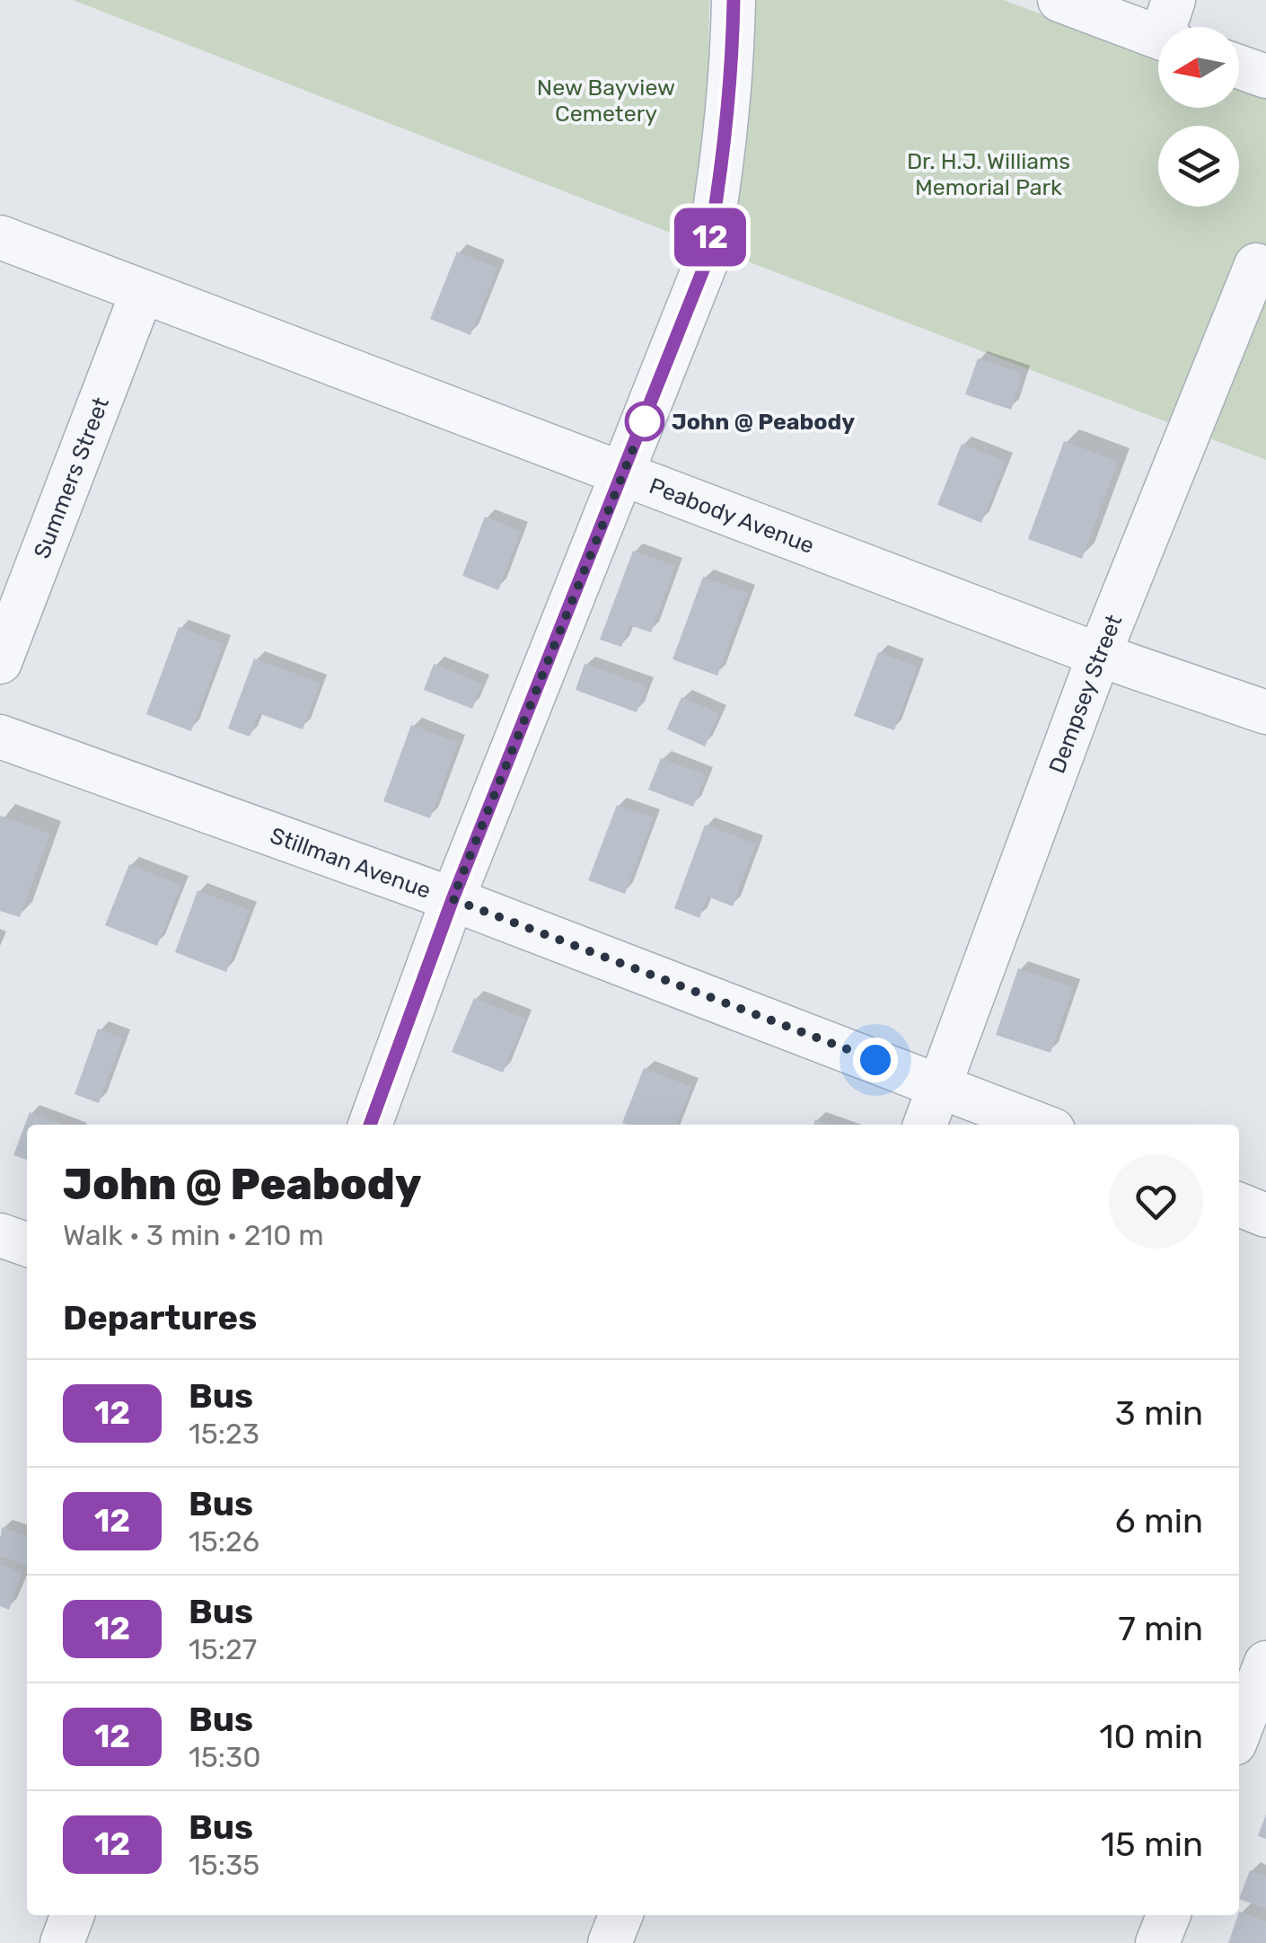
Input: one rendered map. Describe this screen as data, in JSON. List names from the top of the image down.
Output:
{
  "streets": {
    "street": [
      "Summers Street",
      "Peabody Avenue",
      "Dempsey Street",
      "Stillman Avenue"
    ]
  },
  "crossings": [
    ["Summers Street", "Peabody Avenue"],
    ["Peabody Avenue", "Dempsey Street"],
    ["Dempsey Street", "Stillman Avenue"]
  ],
  "parks": ["New Bayview Cemetery", "Dr. H.J. Williams Memorial Park"],
  "places": ["John @ Peabody"],
  "lines": ["bus line 12"],
  "north": "left",
  "page": {
    "on_map": "12",
    "heading": [
      ["John @ Peabody", "Walk · 3 min · 210 m"],
      "Departures"
    ],
    "list": [
      {
        "mark": "12",
        "name": "Bus",
        "note": "15:23",
        "value": "3 min"
      },
      {
        "mark": "12",
        "name": "Bus",
        "note": "15:26",
        "value": "6 min"
      },
      {
        "mark": "12",
        "name": "Bus",
        "note": "15:27",
        "value": "7 min"
      },
      {
        "mark": "12",
        "name": "Bus",
        "note": "15:30",
        "value": "10 min"
      },
      {
        "mark": "12",
        "name": "Bus",
        "note": "15:35",
        "value": "15 min"
      }
    ]
  }
}
